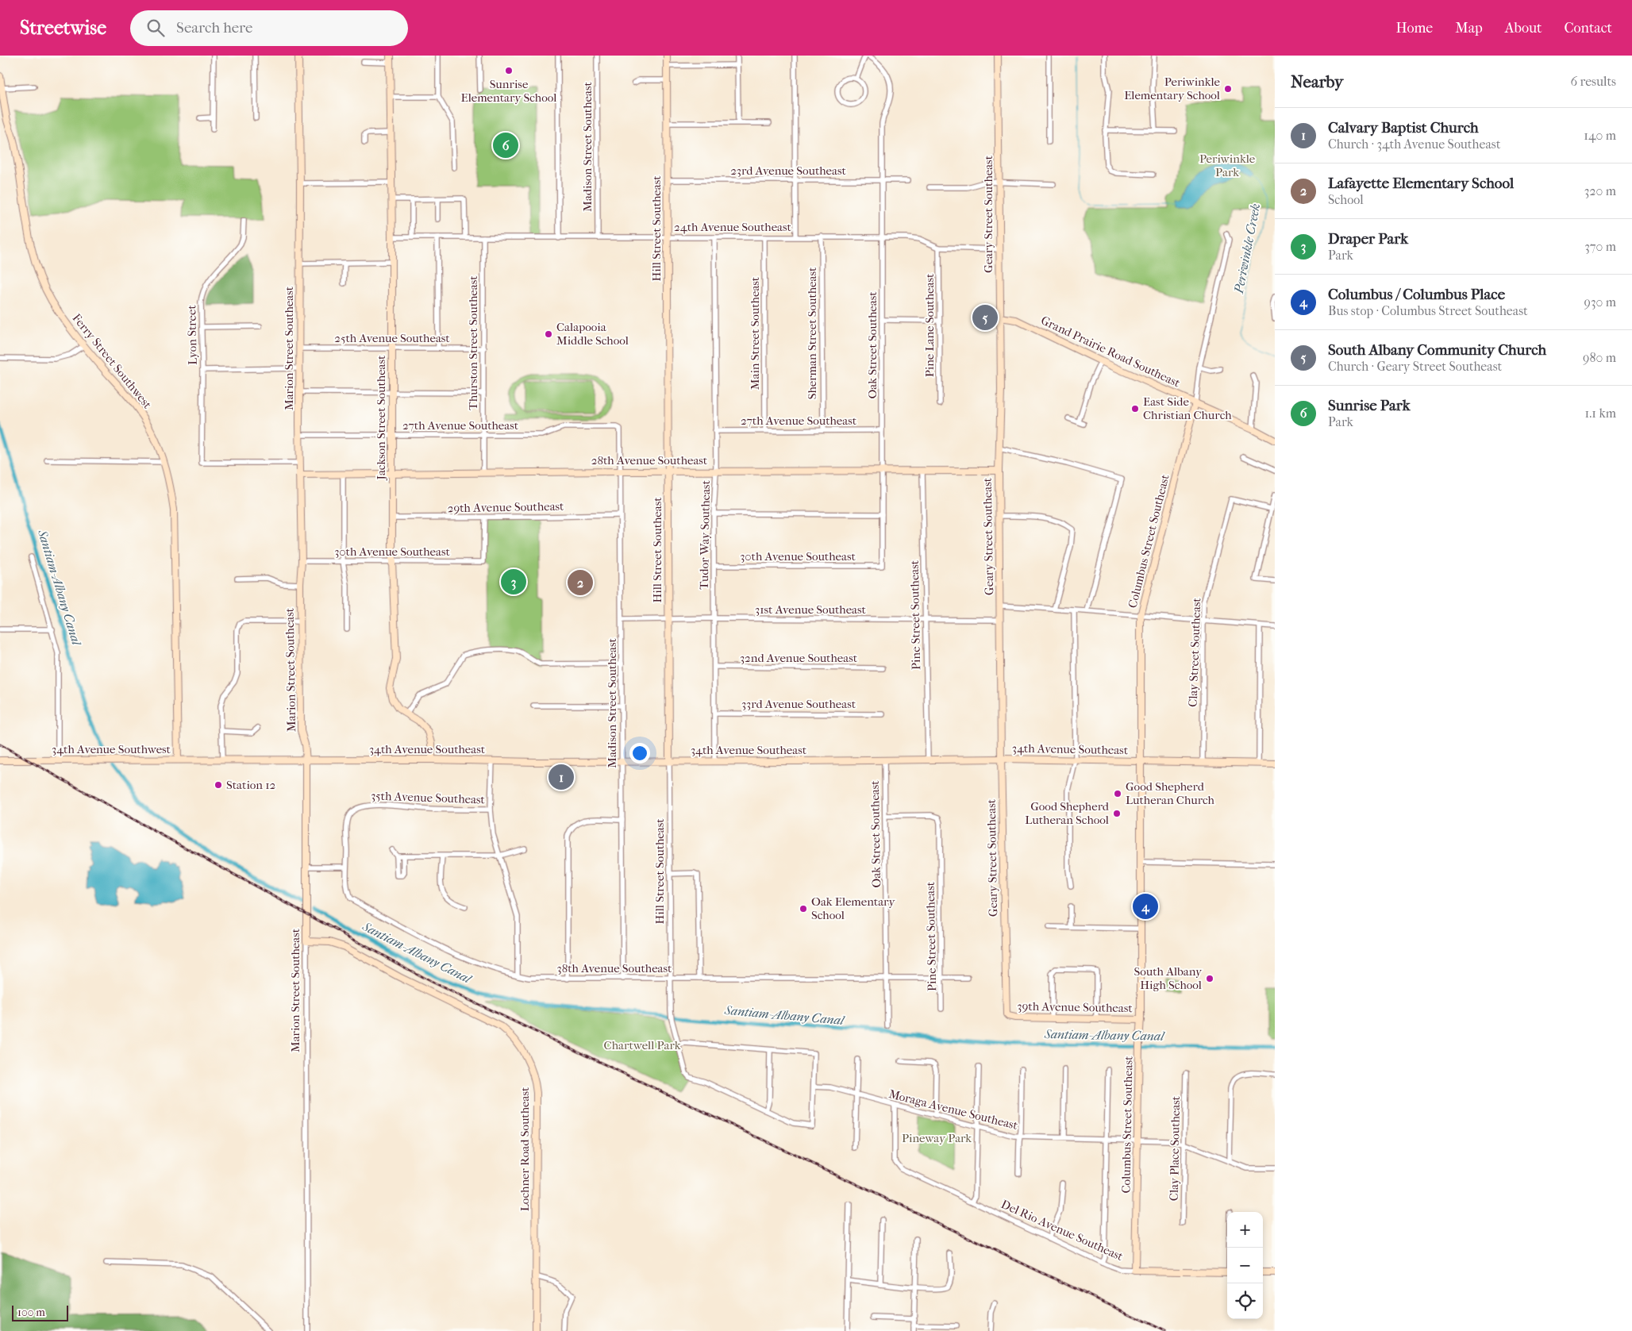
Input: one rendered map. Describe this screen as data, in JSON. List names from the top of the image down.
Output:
{
  "streets": {
    "street": [
      "Madison Street Southeast",
      "23rd Avenue Southeast",
      "Geary Street Southeast",
      "24th Avenue Southeast",
      "Hill Street Southeast",
      "Pine Lane Southeast",
      "Main Street Southeast",
      "Sherman Street Southeast",
      "Lyon Street",
      "25th Avenue Southeast",
      "Thurston Street Southeast",
      "Oak Street Southeast",
      "Marion Street Southeast",
      "Grand Prairie Road Southeast",
      "Ferry Street Southwest",
      "Jackson Street Southeast",
      "27th Avenue Southeast",
      "28th Avenue Southeast",
      "29th Avenue Southeast",
      "Tudor Way Southeast",
      "Columbus Street Southeast",
      "30th Avenue Southeast",
      "31st Avenue Southeast",
      "Pine Street Southeast",
      "Clay Street Southeast",
      "32nd Avenue Southeast",
      "33rd Avenue Southeast",
      "34th Avenue Southwest",
      "34th Avenue Southeast",
      "35th Avenue Southeast",
      "38th Avenue Southeast",
      "39th Avenue Southeast",
      "Moraga Avenue Southeast",
      "Clay Place Southeast",
      "Lochner Road Southeast",
      "Del Rio Avenue Southeast"
    ]
  },
  "crossings": [
    ["Madison Street Southeast", "24th Avenue Southeast"],
    ["Madison Street Southeast", "27th Avenue Southeast"],
    ["Madison Street Southeast", "28th Avenue Southeast"],
    ["Madison Street Southeast", "29th Avenue Southeast"],
    ["Madison Street Southeast", "31st Avenue Southeast"],
    ["Madison Street Southeast", "34th Avenue Southeast"],
    ["Madison Street Southeast", "38th Avenue Southeast"],
    ["23rd Avenue Southeast", "Hill Street Southeast"],
    ["23rd Avenue Southeast", "Oak Street Southeast"],
    ["Geary Street Southeast", "24th Avenue Southeast"],
    ["Geary Street Southeast", "Grand Prairie Road Southeast"],
    ["Geary Street Southeast", "28th Avenue Southeast"],
    ["Geary Street Southeast", "31st Avenue Southeast"],
    ["Geary Street Southeast", "34th Avenue Southeast"],
    ["Geary Street Southeast", "39th Avenue Southeast"],
    ["24th Avenue Southeast", "Hill Street Southeast"],
    ["24th Avenue Southeast", "Pine Lane Southeast"],
    ["24th Avenue Southeast", "Main Street Southeast"],
    ["24th Avenue Southeast", "Sherman Street Southeast"],
    ["24th Avenue Southeast", "Thurston Street Southeast"],
    ["24th Avenue Southeast", "Oak Street Southeast"],
    ["24th Avenue Southeast", "Jackson Street Southeast"],
    ["24th Avenue Southeast", "Tudor Way Southeast"],
    ["Hill Street Southeast", "28th Avenue Southeast"],
    ["Hill Street Southeast", "31st Avenue Southeast"],
    ["Hill Street Southeast", "34th Avenue Southeast"],
    ["Hill Street Southeast", "38th Avenue Southeast"],
    ["Hill Street Southeast", "Moraga Avenue Southeast"],
    ["Main Street Southeast", "27th Avenue Southeast"],
    ["Sherman Street Southeast", "27th Avenue Southeast"],
    ["Lyon Street", "Marion Street Southeast"],
    ["25th Avenue Southeast", "Thurston Street Southeast"],
    ["25th Avenue Southeast", "Marion Street Southeast"],
    ["25th Avenue Southeast", "Jackson Street Southeast"],
    ["Thurston Street Southeast", "27th Avenue Southeast"],
    ["Thurston Street Southeast", "28th Avenue Southeast"],
    ["Oak Street Southeast", "27th Avenue Southeast"],
    ["Oak Street Southeast", "28th Avenue Southeast"],
    ["Oak Street Southeast", "30th Avenue Southeast"],
    ["Oak Street Southeast", "Pine Street Southeast"],
    ["Oak Street Southeast", "34th Avenue Southeast"],
    ["Oak Street Southeast", "38th Avenue Southeast"],
    ["Marion Street Southeast", "27th Avenue Southeast"],
    ["Marion Street Southeast", "28th Avenue Southeast"],
    ["Marion Street Southeast", "30th Avenue Southeast"],
    ["Marion Street Southeast", "34th Avenue Southeast"],
    ["Marion Street Southeast", "Lochner Road Southeast"],
    ["Grand Prairie Road Southeast", "Columbus Street Southeast"],
    ["Ferry Street Southwest", "34th Avenue Southwest"],
    ["Jackson Street Southeast", "27th Avenue Southeast"],
    ["Jackson Street Southeast", "28th Avenue Southeast"],
    ["Jackson Street Southeast", "29th Avenue Southeast"],
    ["Jackson Street Southeast", "30th Avenue Southeast"],
    ["Jackson Street Southeast", "34th Avenue Southeast"],
    ["27th Avenue Southeast", "Tudor Way Southeast"],
    ["28th Avenue Southeast", "Tudor Way Southeast"],
    ["28th Avenue Southeast", "Pine Street Southeast"],
    ["29th Avenue Southeast", "30th Avenue Southeast"],
    ["Tudor Way Southeast", "30th Avenue Southeast"],
    ["Tudor Way Southeast", "31st Avenue Southeast"],
    ["Tudor Way Southeast", "32nd Avenue Southeast"],
    ["Tudor Way Southeast", "33rd Avenue Southeast"],
    ["Tudor Way Southeast", "34th Avenue Southeast"],
    ["Columbus Street Southeast", "34th Avenue Southeast"],
    ["Columbus Street Southeast", "39th Avenue Southeast"],
    ["Columbus Street Southeast", "Moraga Avenue Southeast"],
    ["Columbus Street Southeast", "Del Rio Avenue Southeast"],
    ["31st Avenue Southeast", "Pine Street Southeast"],
    ["Pine Street Southeast", "34th Avenue Southeast"],
    ["Pine Street Southeast", "38th Avenue Southeast"],
    ["Clay Street Southeast", "34th Avenue Southeast"],
    ["34th Avenue Southwest", "34th Avenue Southeast"],
    ["35th Avenue Southeast", "38th Avenue Southeast"],
    ["Moraga Avenue Southeast", "Clay Place Southeast"],
    ["Moraga Avenue Southeast", "Del Rio Avenue Southeast"]
  ],
  "water": ["Periwinkle Creek", "Santiam-Albany Canal"],
  "parks": ["Periwinkle Park", "Chartwell Park", "Pineway Park"],
  "places": [
    "Sunrise Elementary School",
    "Periwinkle Elementary School",
    "Calapooia Middle School",
    "East Side Christian Church",
    "Station 12",
    "Good Shepherd Lutheran Church",
    "Good Shepherd Lutheran School",
    "Oak Elementary School",
    "South Albany High School"
  ],
  "scale_bar": "100 m",
  "page": {
    "header": "Streetwise",
    "search": "Search here",
    "nav": [
      "Home",
      "Map",
      "About",
      "Contact"
    ],
    "heading": ["Nearby", "6 results"],
    "list": [
      {
        "mark": "1",
        "name": "Calvary Baptist Church",
        "note": "Church · 34th Avenue Southeast",
        "value": "140 m"
      },
      {
        "mark": "2",
        "name": "Lafayette Elementary School",
        "note": "School",
        "value": "320 m"
      },
      {
        "mark": "3",
        "name": "Draper Park",
        "note": "Park",
        "value": "370 m"
      },
      {
        "mark": "4",
        "name": "Columbus / Columbus Place",
        "note": "Bus stop · Columbus Street Southeast",
        "value": "930 m"
      },
      {
        "mark": "5",
        "name": "South Albany Community Church",
        "note": "Church · Geary Street Southeast",
        "value": "980 m"
      },
      {
        "mark": "6",
        "name": "Sunrise Park",
        "note": "Park",
        "value": "1.1 km"
      }
    ],
    "pins": [
      "6",
      "5",
      "3",
      "2",
      "1",
      "4"
    ],
    "map_buttons": ["+", "−"],
    "scale": "100 m"
  }
}
